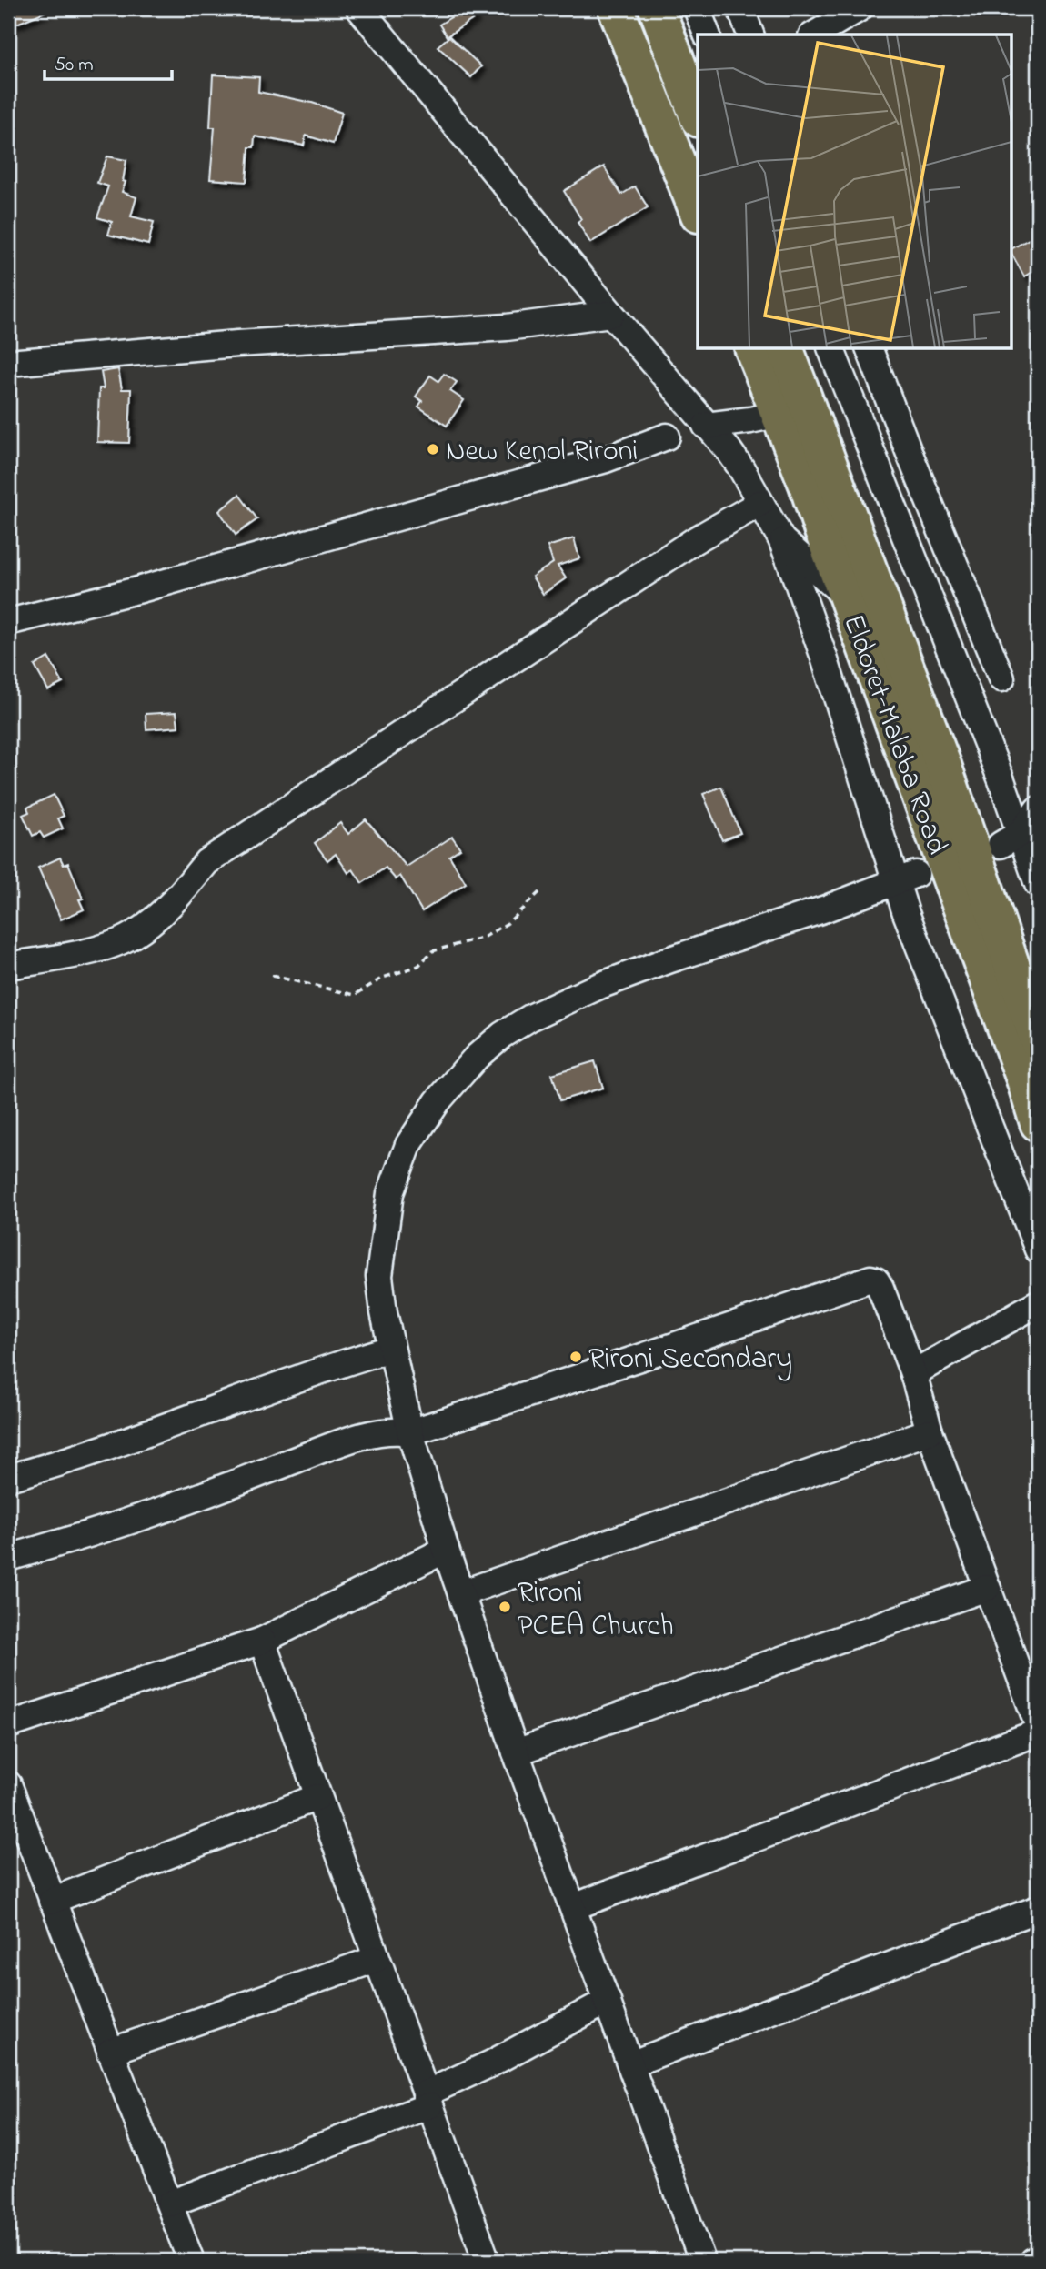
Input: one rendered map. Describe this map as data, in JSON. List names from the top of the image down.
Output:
{
  "streets": {
    "highway": ["Eldoret-Malaba Road"]
  },
  "places": ["New Kenol Rironi", "Rironi Secondary", "Rironi PCEA Church"],
  "scale_bar": "50 m"
}
